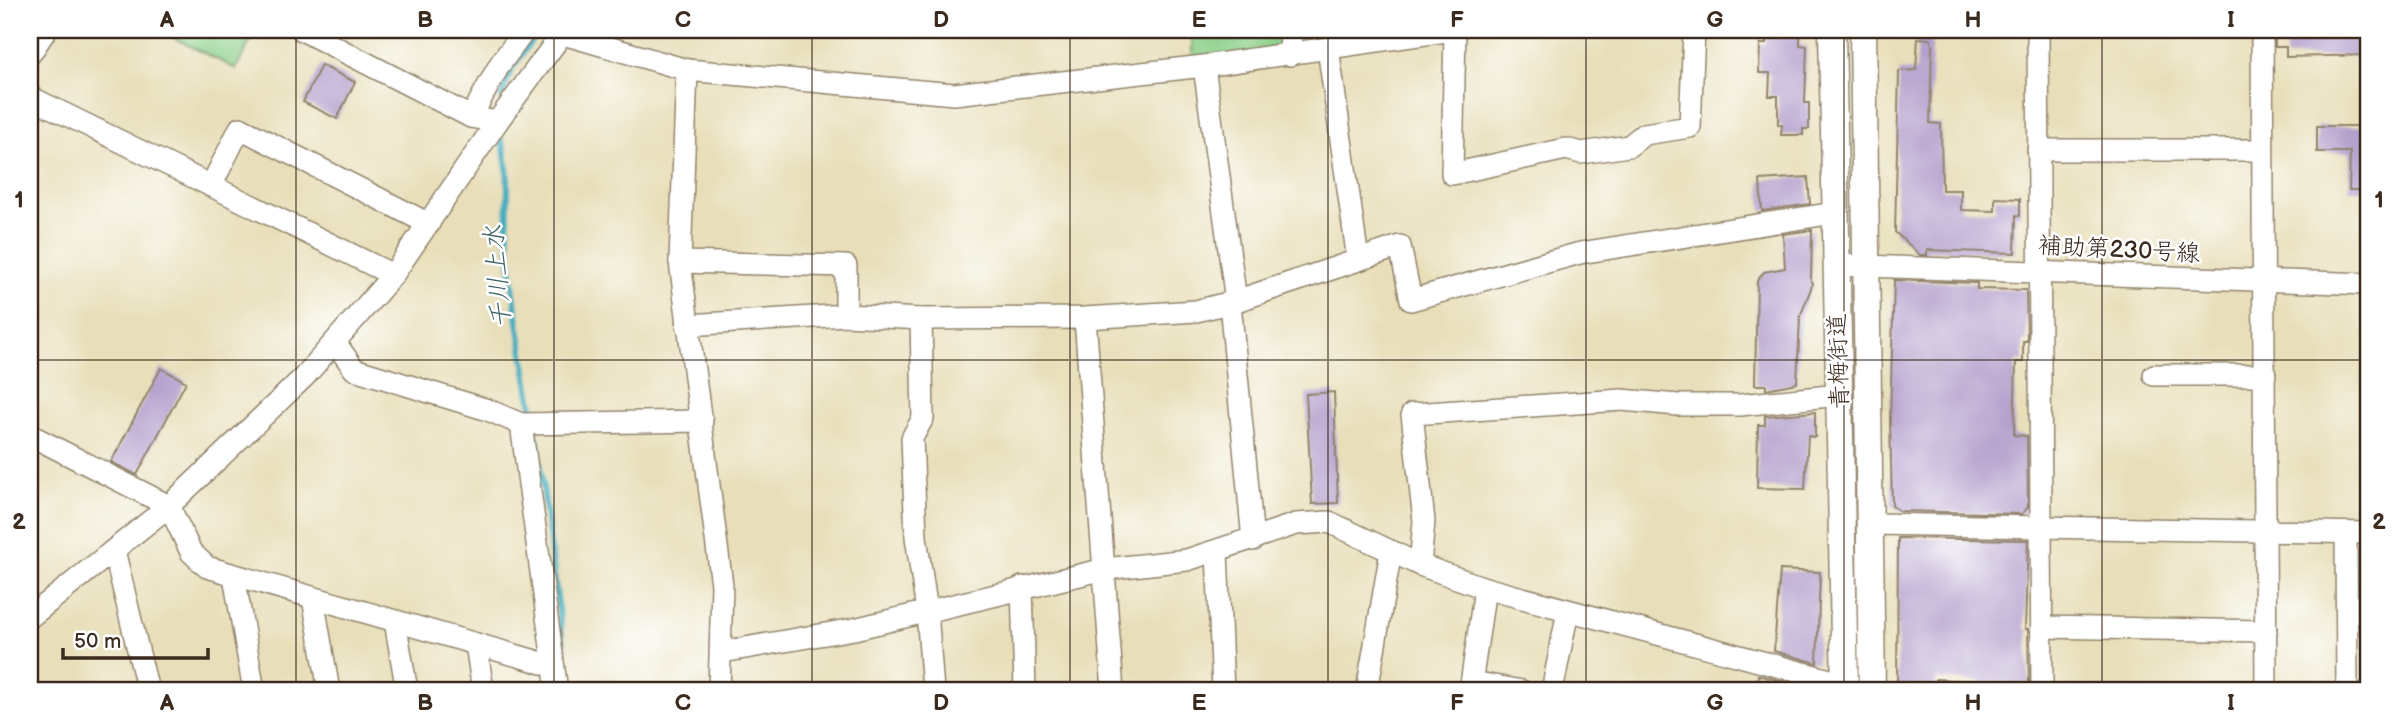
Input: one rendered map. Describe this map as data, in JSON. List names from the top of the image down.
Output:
{
  "streets": {
    "main road": ["青梅街道"],
    "street": ["補助第230号線"]
  },
  "crossings": [
    ["補助第230号線", "青梅街道"]
  ],
  "water": ["千川上水"],
  "scale_bar": "50 m",
  "grid": {
    "columns": [
      "A",
      "B",
      "C",
      "D",
      "E",
      "F",
      "G",
      "H",
      "I"
    ],
    "rows": ["1", "2"]
  }
}
